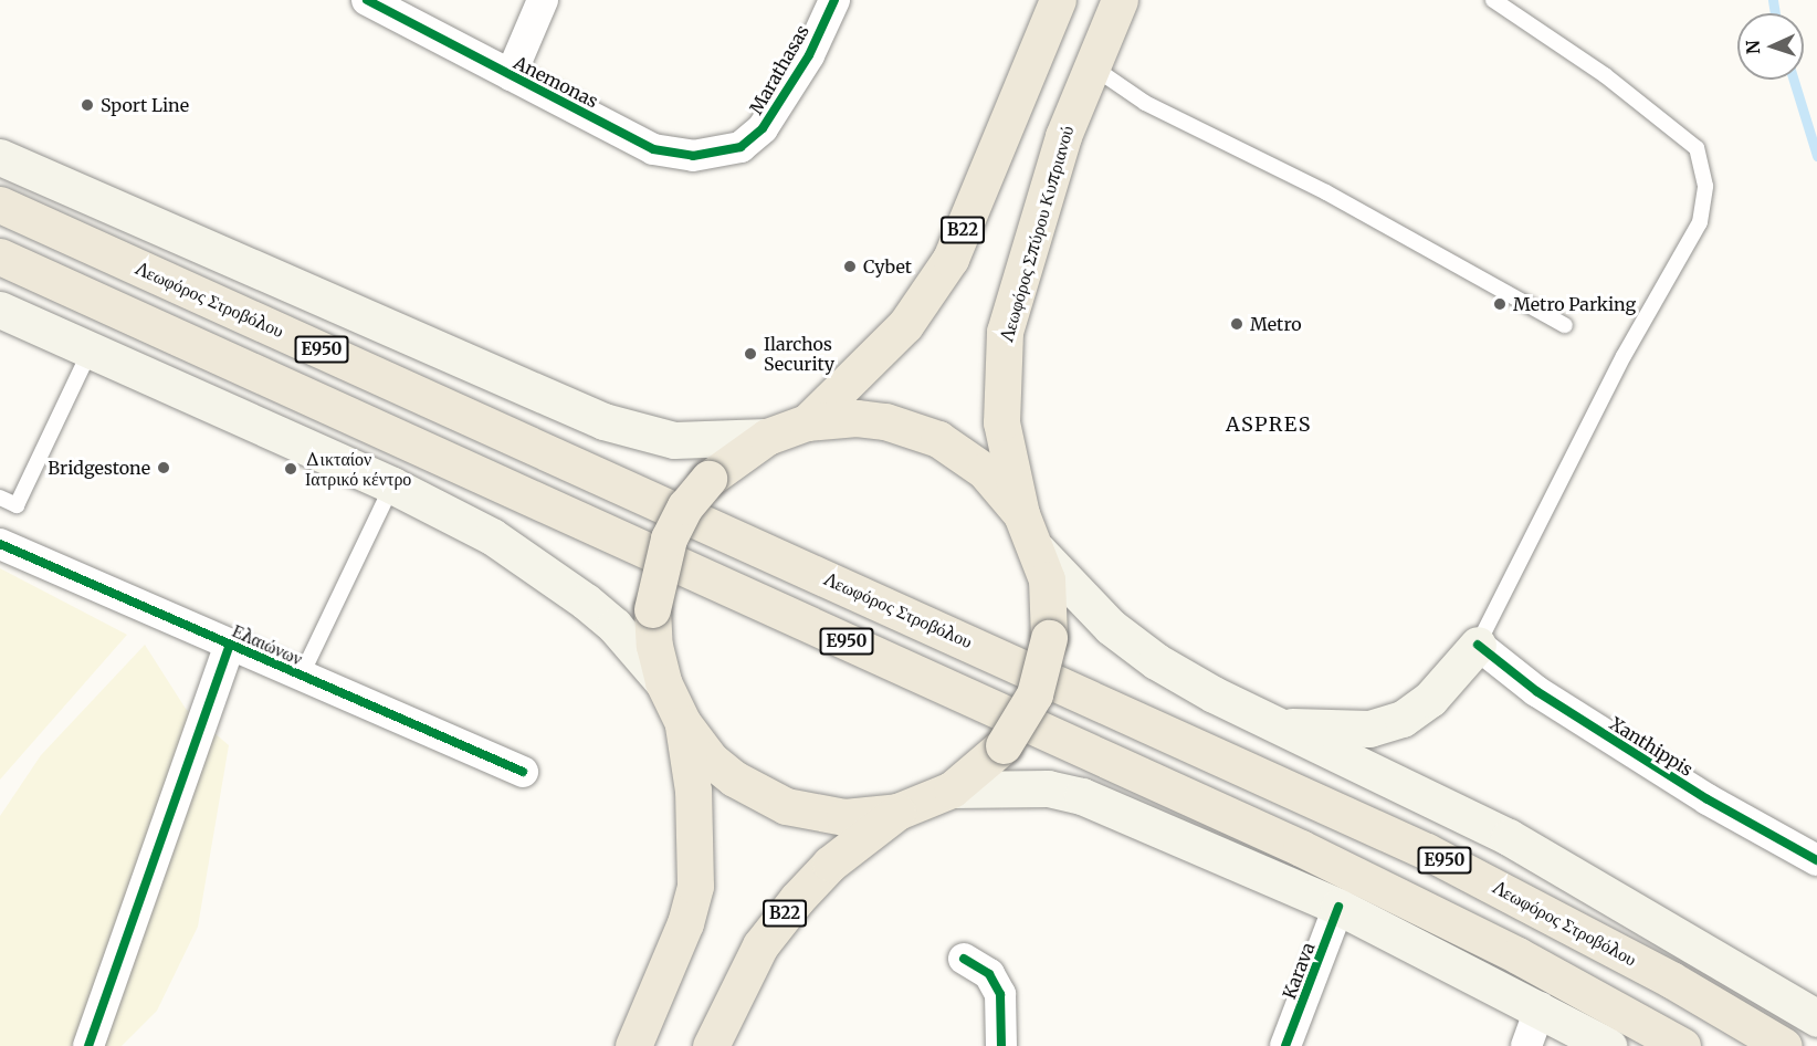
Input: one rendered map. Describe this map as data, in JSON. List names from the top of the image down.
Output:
{
  "streets": {
    "main road": [
      "B22",
      "Λεωφόρος Σπύρου Κυπριανού",
      "Λεωφόρος Στροβόλου",
      "E950"
    ],
    "street": [
      "Marathasas",
      "Anemonas",
      "Ελαιώνων",
      "Xanthippis",
      "Karava"
    ]
  },
  "crossings": [
    ["Marathasas", "Anemonas"]
  ],
  "districts": ["ASPRES"],
  "places": [
    "Sport Line",
    "Cybet",
    "Metro Parking",
    "Metro",
    "Ilarchos Security",
    "Bridgestone",
    "Δικταίον Ιατρικό κέντρο"
  ],
  "north": "left"
}
